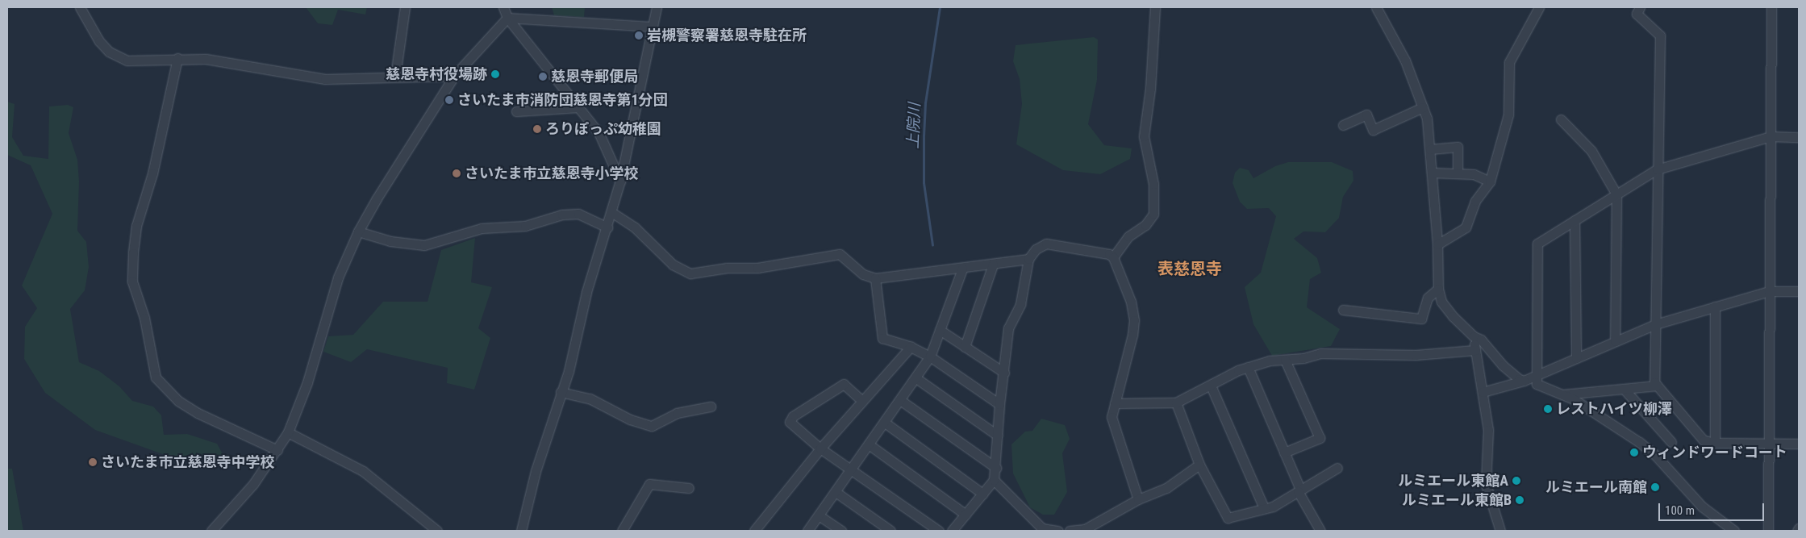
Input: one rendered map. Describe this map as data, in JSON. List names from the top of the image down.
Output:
{
  "districts": ["表慈恩寺"],
  "water": ["上院川"],
  "places": [
    "岩槻警察署慈恩寺駐在所",
    "慈恩寺村役場跡",
    "慈恩寺郵便局",
    "さいたま市消防団慈恩寺第1分団",
    "ろりぽっぷ幼稚園",
    "さいたま市立慈恩寺小学校",
    "レストハイツ柳澤",
    "ウィンドワードコート",
    "さいたま市立慈恩寺中学校",
    "ルミエール東館A",
    "ルミエール南館",
    "ルミエール東館B"
  ],
  "scale_bar": "100 m"
}
